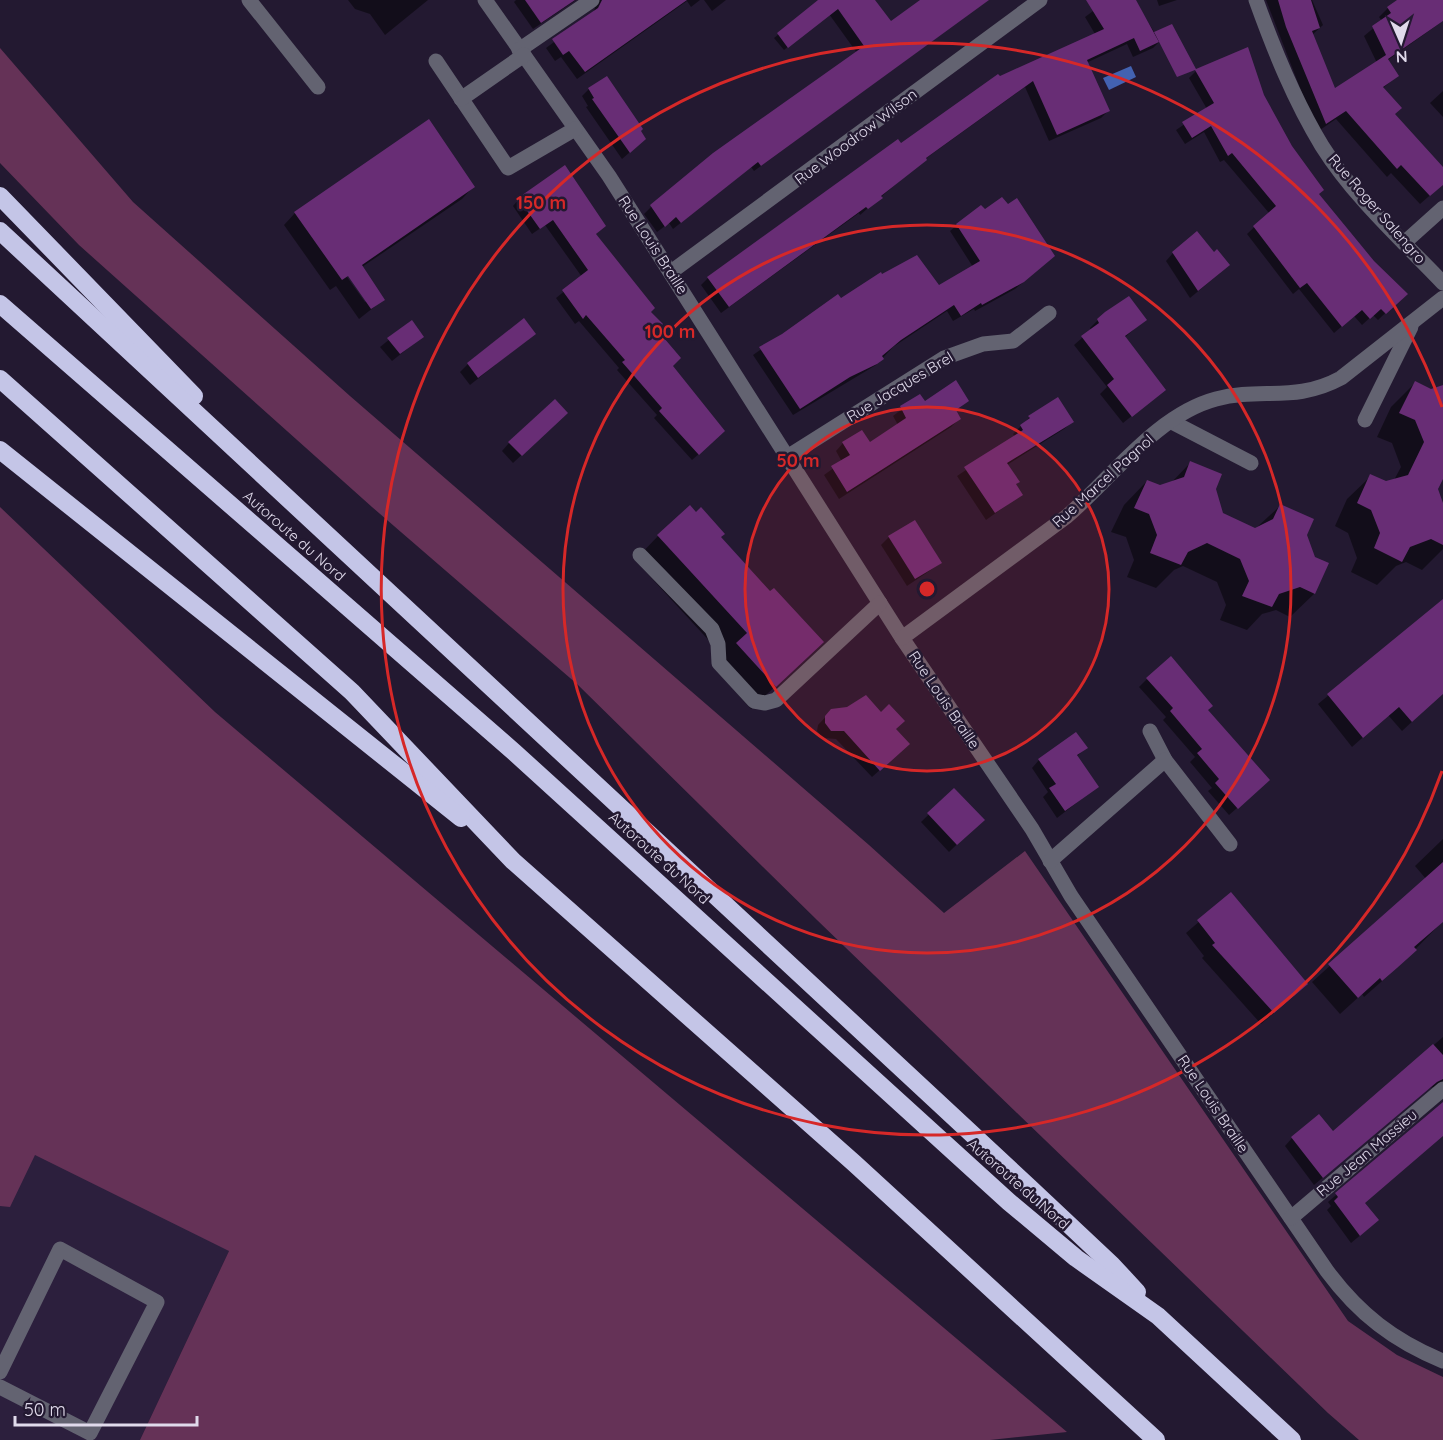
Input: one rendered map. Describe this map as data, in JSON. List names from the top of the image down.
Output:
{
  "streets": {
    "highway": ["Autoroute du Nord"],
    "street": [
      "Rue Woodrow Wilson",
      "Rue Roger Salengro",
      "Rue Louis Braille",
      "Rue Jacques Brel",
      "Rue Marcel Pagnol",
      "Rue Jean Massieu"
    ]
  },
  "crossings": [
    ["Rue Woodrow Wilson", "Rue Louis Braille"],
    ["Rue Louis Braille", "Rue Jacques Brel"],
    ["Rue Louis Braille", "Rue Marcel Pagnol"],
    ["Rue Louis Braille", "Rue Jean Massieu"]
  ],
  "scale_bar": "50 m",
  "north": "bottom",
  "rings": ["150 m", "100 m", "50 m"]
}
